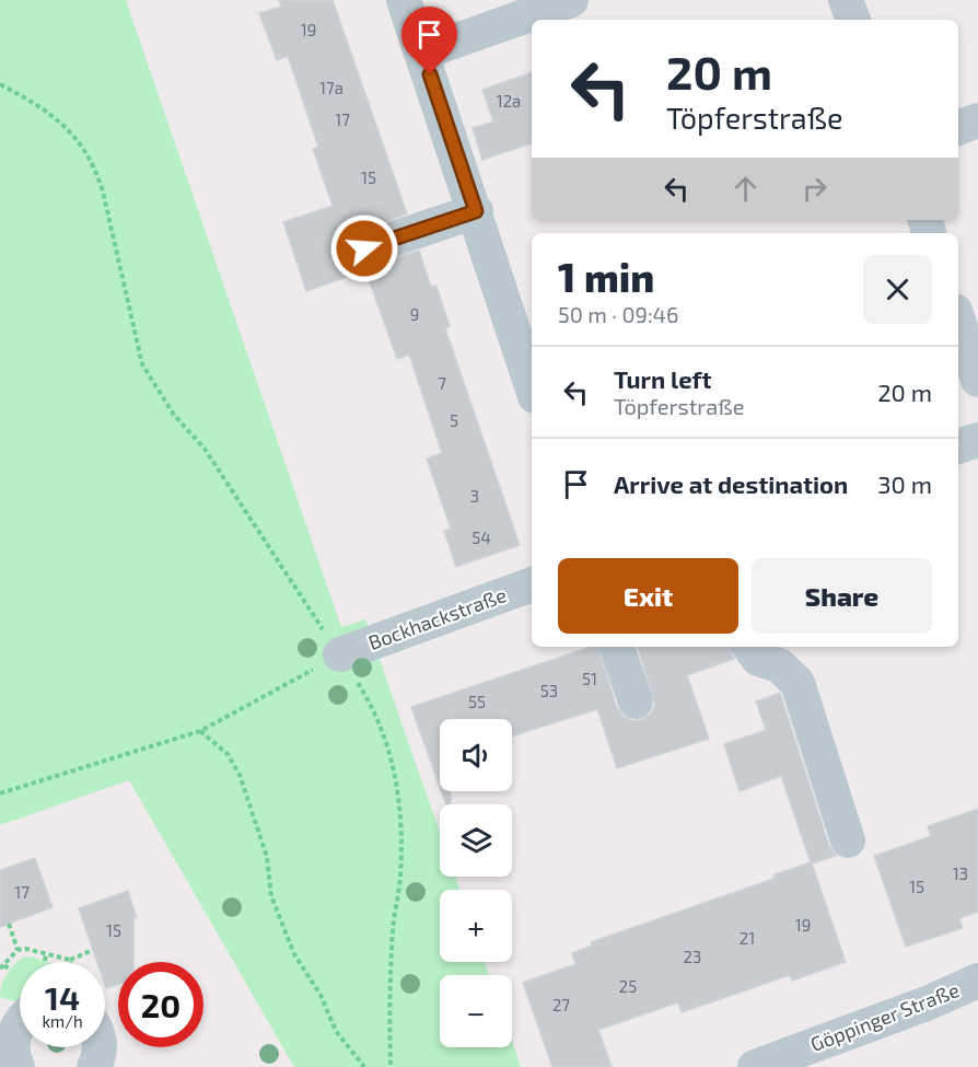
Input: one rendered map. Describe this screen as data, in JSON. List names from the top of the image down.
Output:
{
  "streets": {
    "street": ["Bockhackstraße", "Göppinger Straße"]
  },
  "house_numbers": [
    "19",
    "17a",
    "12a",
    "17",
    "15",
    "9",
    "7",
    "5",
    "3",
    "54",
    "51",
    "53",
    "55",
    "13",
    "15",
    "17",
    "19",
    "15",
    "21",
    "23",
    "25",
    "27"
  ],
  "page": {
    "turn": ["20 m", "Töpferstraße"],
    "heading": ["1 min", "50 m · 09:46"],
    "list": [
      {
        "name": "Turn left",
        "note": "Töpferstraße",
        "value": "20 m"
      },
      {
        "name": "Arrive at destination",
        "value": "30 m"
      }
    ],
    "buttons": ["Exit", "Share"],
    "map_buttons": ["+", "−"],
    "speed": "14 km/h",
    "limit": "20"
  }
}
